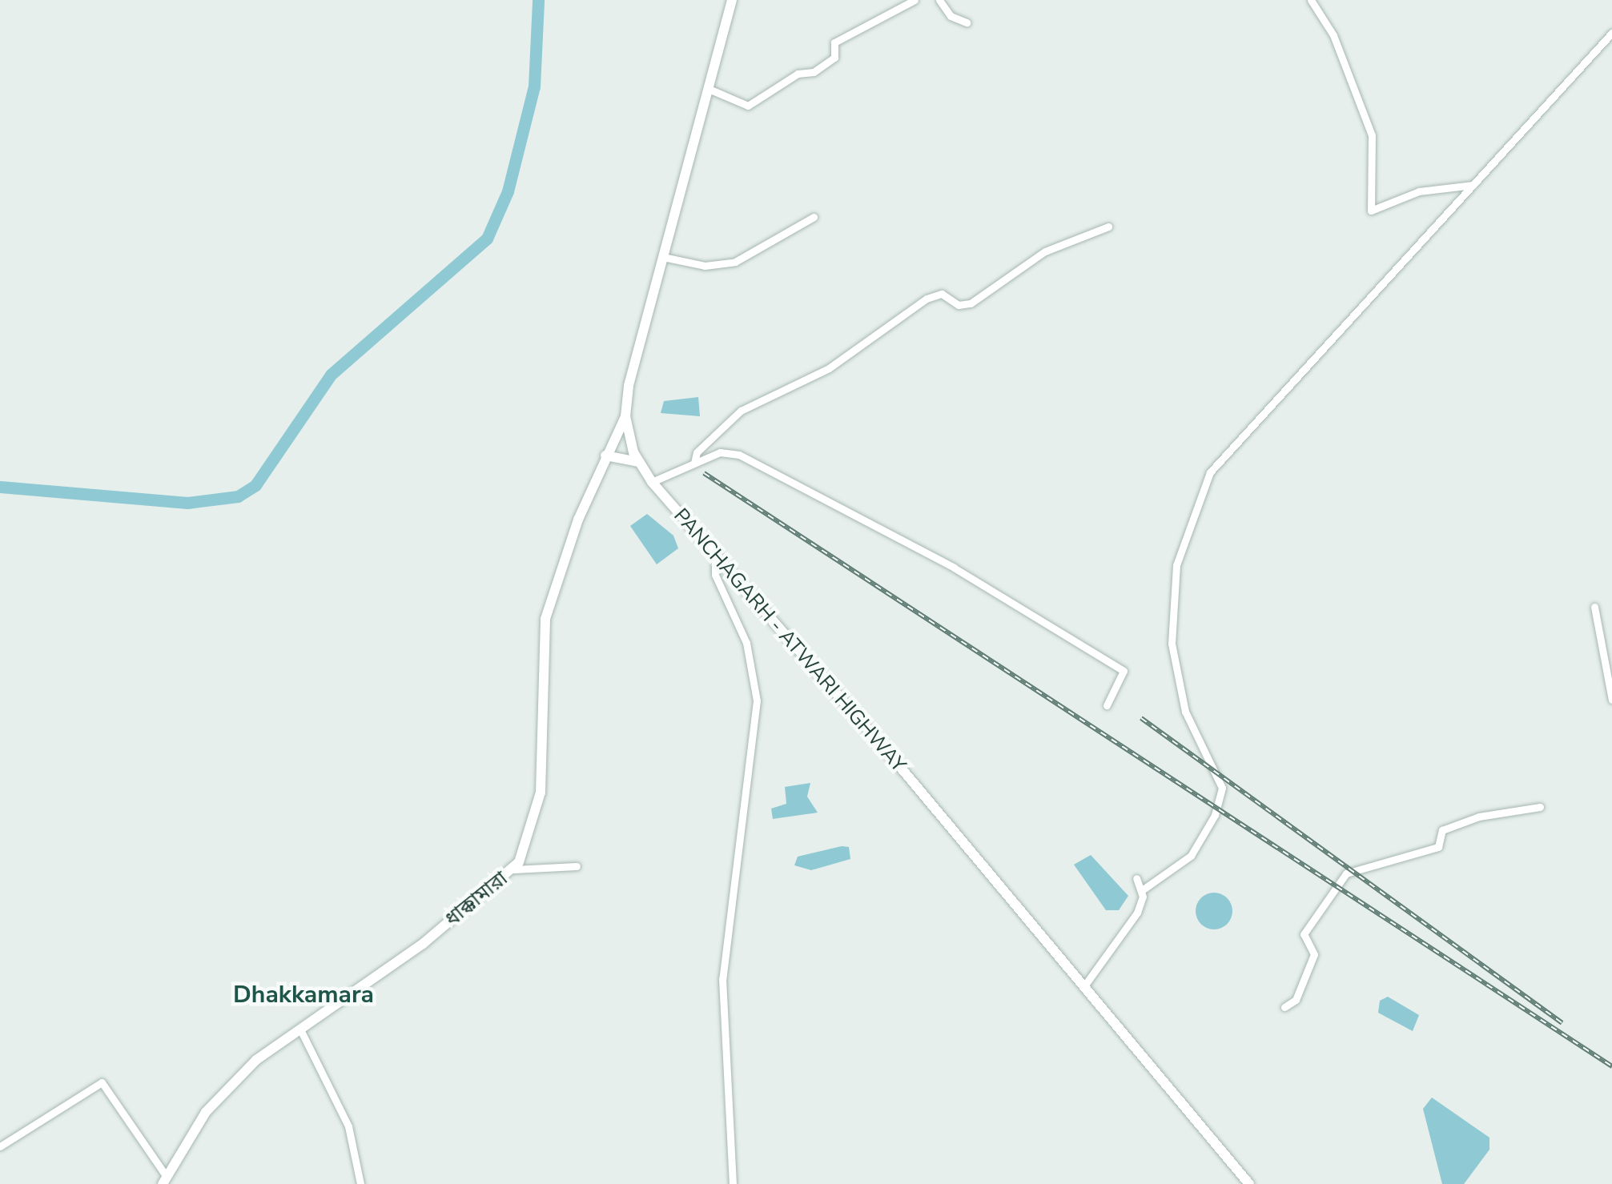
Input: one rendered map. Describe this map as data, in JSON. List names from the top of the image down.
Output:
{
  "streets": {
    "main road": ["PANCHAGARH - ATWARI HIGHWAY", "ধাক্কামারা"]
  },
  "crossings": [
    ["PANCHAGARH - ATWARI HIGHWAY", "ধাক্কামারা"]
  ],
  "districts": ["Dhakkamara"]
}
